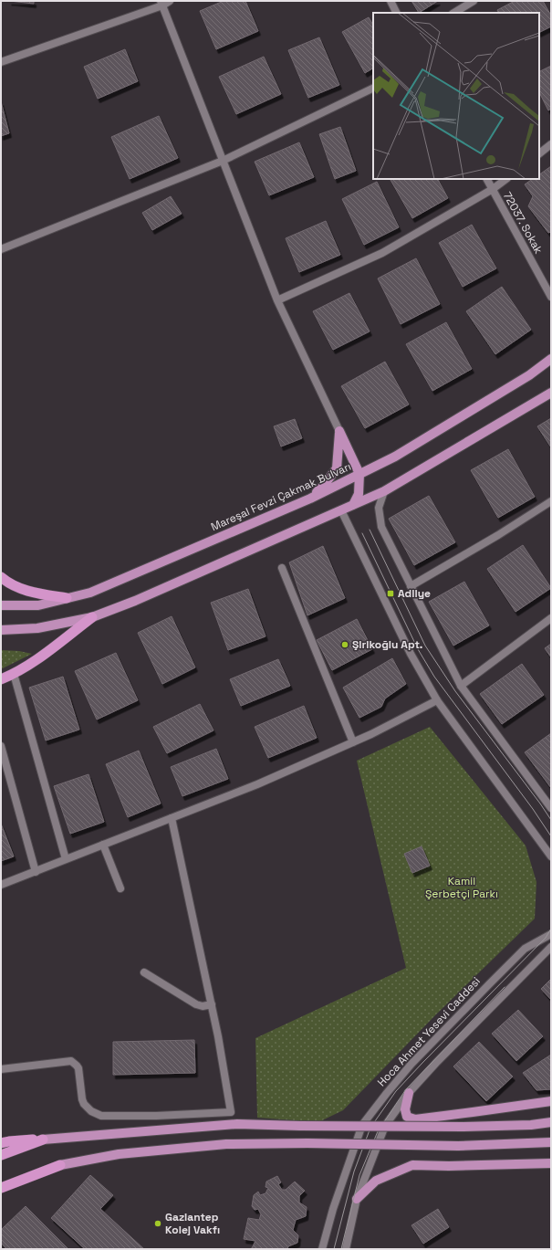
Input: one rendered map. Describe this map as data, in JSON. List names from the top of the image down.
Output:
{
  "streets": {
    "main road": ["Mareşal Fevzi Çakmak Bulvarı"],
    "street": ["72037. Sokak", "Hoca Ahmet Yesevi Caddesi"]
  },
  "parks": ["Kamil Şerbetçi Parkı"],
  "places": {
    "transit": ["Adliye"],
    "other": ["Şirikoğlu Apt.", "Gaziantep Kolej Vakfı"]
  }
}
